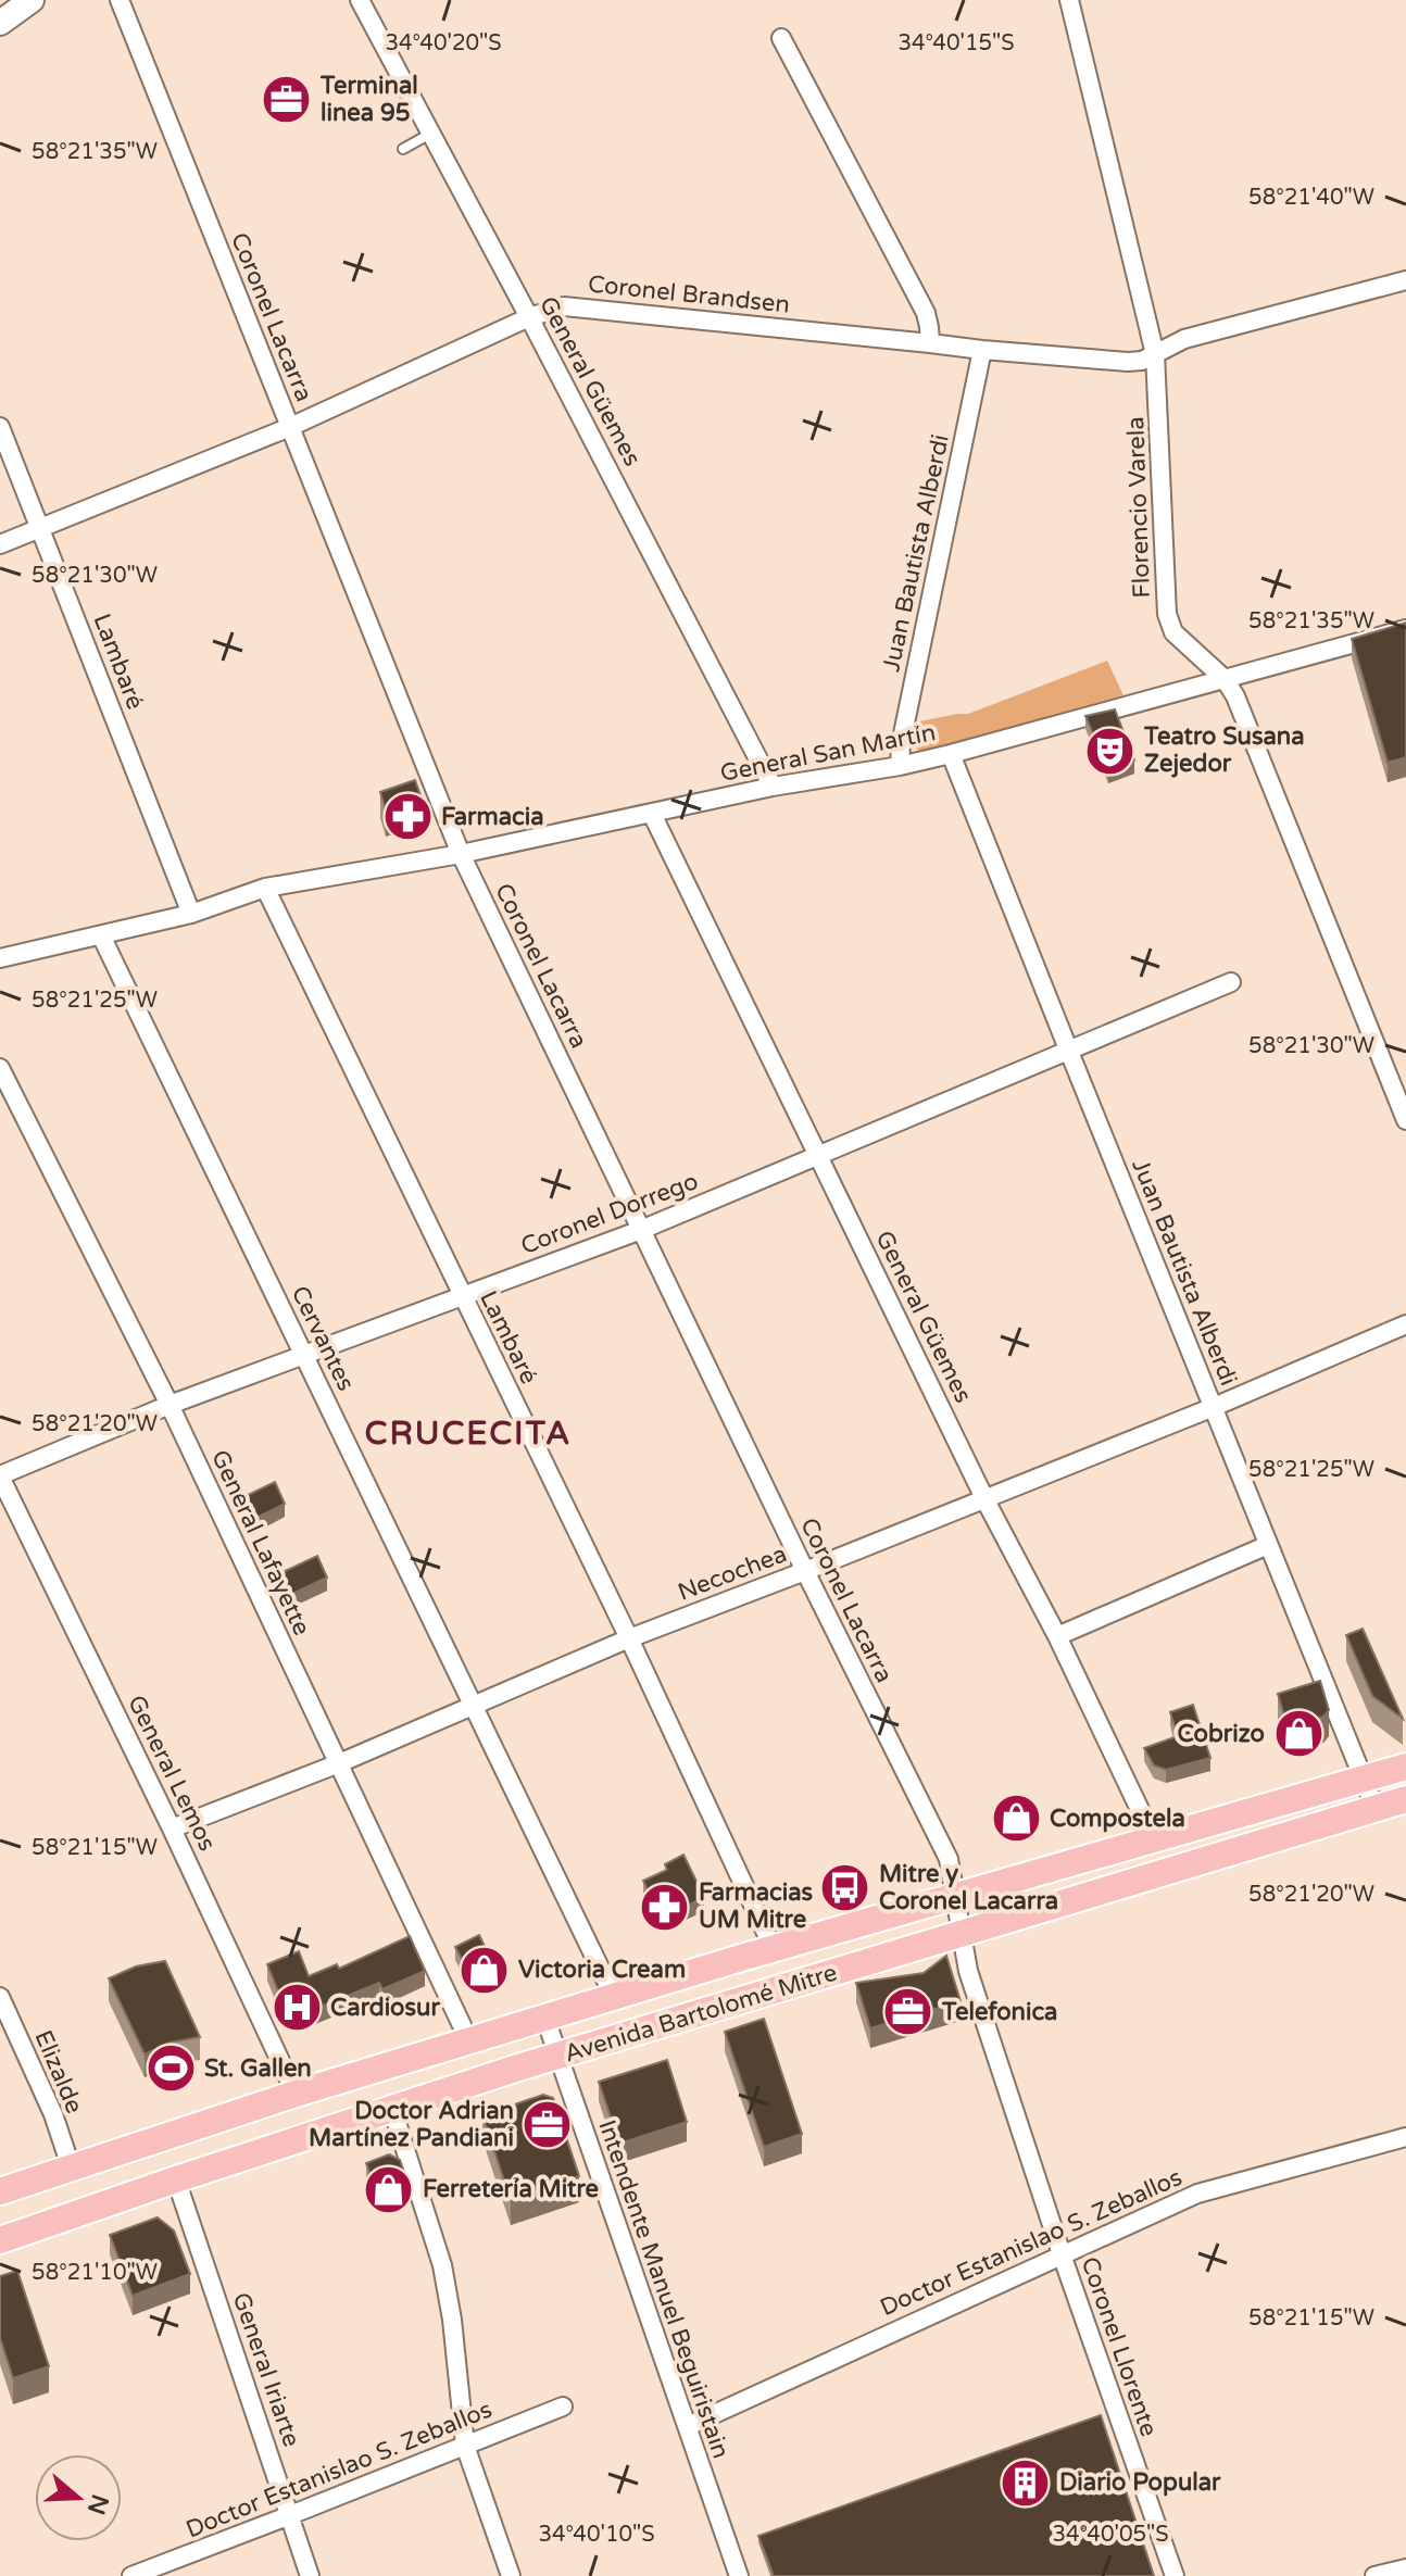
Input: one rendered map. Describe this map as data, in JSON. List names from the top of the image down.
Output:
{
  "streets": {
    "main road": ["Avenida Bartolomé Mitre"],
    "street": [
      "Coronel Brandsen",
      "Coronel Lacarra",
      "General Güemes",
      "Florencio Varela",
      "Juan Bautista Alberdi",
      "Lambaré",
      "General San Martín",
      "Coronel Dorrego",
      "Cervantes",
      "General Lafayette",
      "Necochea",
      "General Lemos",
      "Elizalde",
      "Doctor Estanislao S. Zeballos",
      "Intendente Manuel Beguiristain",
      "Coronel Llorente",
      "General Iriarte"
    ]
  },
  "crossings": [
    ["Coronel Brandsen", "Coronel Lacarra"],
    ["Coronel Brandsen", "General Güemes"],
    ["Coronel Brandsen", "Florencio Varela"],
    ["Coronel Brandsen", "Juan Bautista Alberdi"],
    ["Coronel Brandsen", "Lambaré"],
    ["Coronel Lacarra", "General San Martín"],
    ["Coronel Lacarra", "Coronel Dorrego"],
    ["Coronel Lacarra", "Necochea"],
    ["Coronel Lacarra", "Avenida Bartolomé Mitre"],
    ["Coronel Lacarra", "Coronel Llorente"],
    ["General Güemes", "General San Martín"],
    ["General Güemes", "Coronel Dorrego"],
    ["General Güemes", "Necochea"],
    ["General Güemes", "Avenida Bartolomé Mitre"],
    ["Florencio Varela", "General San Martín"],
    ["Juan Bautista Alberdi", "General San Martín"],
    ["Juan Bautista Alberdi", "Coronel Dorrego"],
    ["Juan Bautista Alberdi", "Necochea"],
    ["Juan Bautista Alberdi", "Avenida Bartolomé Mitre"],
    ["Lambaré", "General San Martín"],
    ["Lambaré", "Coronel Dorrego"],
    ["Lambaré", "Necochea"],
    ["Lambaré", "Avenida Bartolomé Mitre"],
    ["General San Martín", "Cervantes"],
    ["Coronel Dorrego", "Cervantes"],
    ["Coronel Dorrego", "General Lafayette"],
    ["Coronel Dorrego", "General Lemos"],
    ["Cervantes", "Necochea"],
    ["Cervantes", "Avenida Bartolomé Mitre"],
    ["General Lafayette", "Necochea"],
    ["General Lafayette", "Avenida Bartolomé Mitre"],
    ["Necochea", "General Lemos"],
    ["General Lemos", "Avenida Bartolomé Mitre"],
    ["Avenida Bartolomé Mitre", "Elizalde"],
    ["Avenida Bartolomé Mitre", "Intendente Manuel Beguiristain"],
    ["Avenida Bartolomé Mitre", "Coronel Llorente"],
    ["Avenida Bartolomé Mitre", "General Iriarte"],
    ["Doctor Estanislao S. Zeballos", "Intendente Manuel Beguiristain"],
    ["Doctor Estanislao S. Zeballos", "Coronel Llorente"],
    ["Doctor Estanislao S. Zeballos", "General Iriarte"]
  ],
  "districts": ["CRUCECITA"],
  "places": {
    "office": ["Terminal linea 95", "Telefonica", "Doctor Adrian Martínez Pandiani"],
    "theatre": ["Teatro Susana Zejedor"],
    "pharmacy": ["Farmacia", "Farmacias UM Mitre"],
    "shop": [
      "Cobrizo",
      "Compostela",
      "Victoria Cream",
      "Ferretería Mitre"
    ],
    "bus stop": ["Mitre y Coronel Lacarra"],
    "hospital": ["Cardiosur"],
    "sports": ["St. Gallen"],
    "building": ["Diario Popular"]
  },
  "north": "right",
  "coordinates": [
    "34°40'20\"S",
    "34°40'15\"S",
    "58°21'35\"W",
    "58°21'40\"W",
    "58°21'30\"W",
    "58°21'25\"W",
    "58°21'20\"W",
    "58°21'15\"W",
    "58°21'10\"W",
    "34°40'10\"S",
    "34°40'05\"S"
  ]
}
